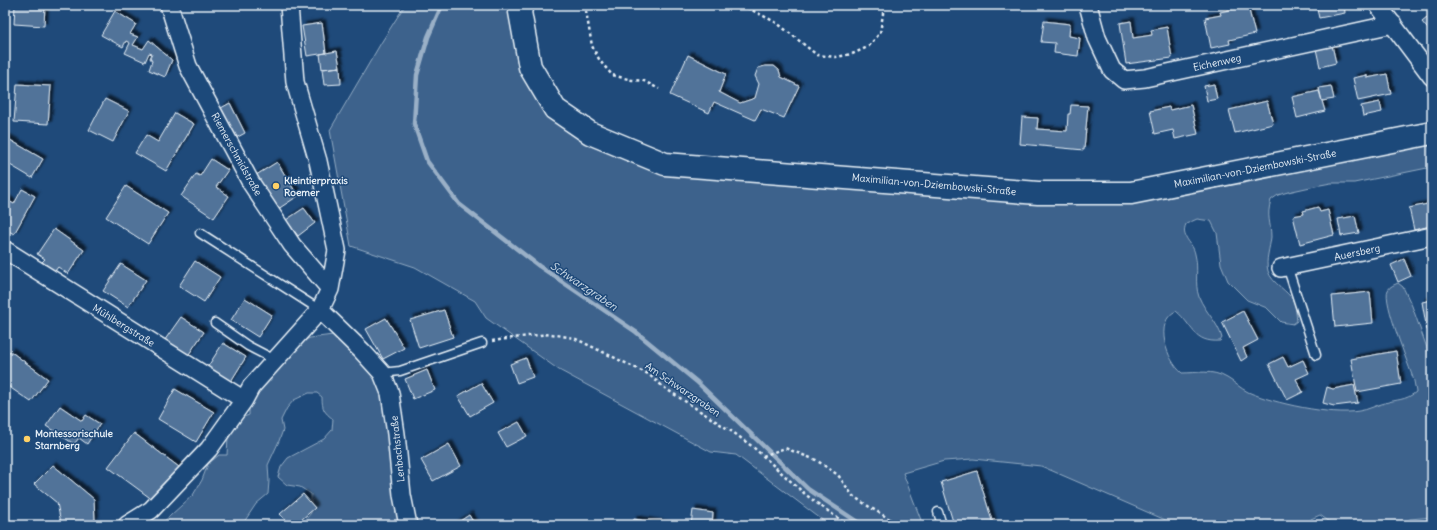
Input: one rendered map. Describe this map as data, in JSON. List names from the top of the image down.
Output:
{
  "streets": {
    "street": [
      "Eichenweg",
      "Riemerschmidstraße",
      "Maximilian-von-Dziembowski-Straße",
      "Auersberg",
      "Mühlbergstraße",
      "Lenbachstraße"
    ],
    "path": ["Am Schwarzgraben"]
  },
  "water": ["Schwarzgraben"],
  "places": ["Kleintierpraxis Roemer", "Montessorischule Starnberg"]
}
